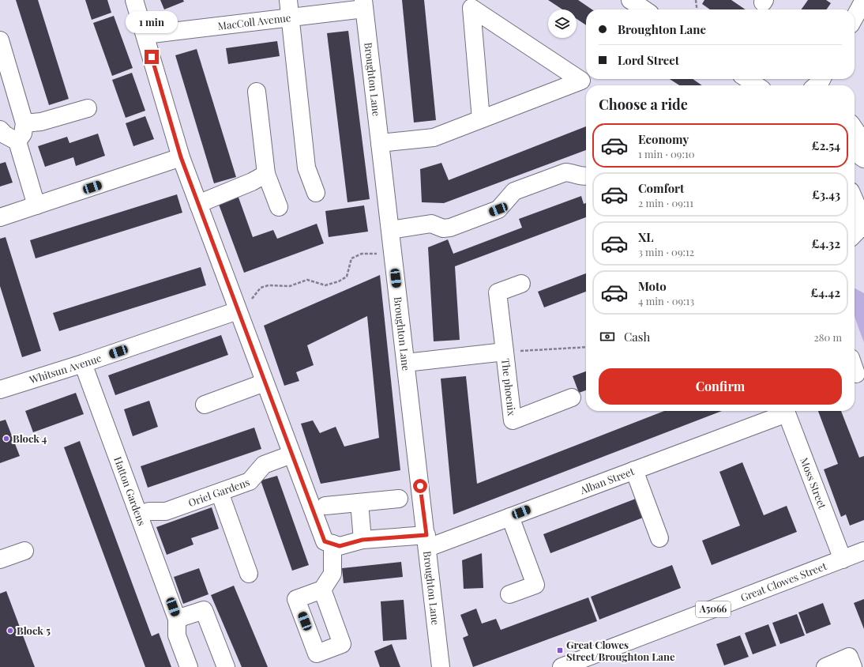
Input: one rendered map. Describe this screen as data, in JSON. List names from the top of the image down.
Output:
{
  "streets": {
    "street": [
      "MacColl Avenue",
      "Broughton Lane",
      "Whitsun Avenue",
      "The phoenix",
      "Alban Street",
      "Moss Street",
      "Hatton Gardens",
      "Oriel Gardens",
      "Great Clowes Street",
      "A5066"
    ]
  },
  "crossings": [
    ["MacColl Avenue", "Broughton Lane"],
    ["Broughton Lane", "The phoenix"],
    ["Broughton Lane", "Alban Street"],
    ["Whitsun Avenue", "Hatton Gardens"],
    ["Moss Street", "Great Clowes Street"],
    ["Hatton Gardens", "Oriel Gardens"]
  ],
  "places": {
    "other": ["Block 4", "Block 5"],
    "transit": ["Great Clowes Street/Broughton Lane"]
  },
  "page": {
    "banner": ["Broughton Lane", "Lord Street"],
    "bubble": "1 min",
    "heading": "Choose a ride",
    "list": [
      {
        "name": "Economy",
        "note": "1 min · 09:10",
        "value": "£2.54"
      },
      {
        "name": "Comfort",
        "note": "2 min · 09:11",
        "value": "£3.43"
      },
      {
        "name": "XL",
        "note": "3 min · 09:12",
        "value": "£4.32"
      },
      {
        "name": "Moto",
        "note": "4 min · 09:13",
        "value": "£4.42"
      }
    ],
    "pay": ["Cash", "280 m"],
    "buttons": "Confirm"
  }
}
